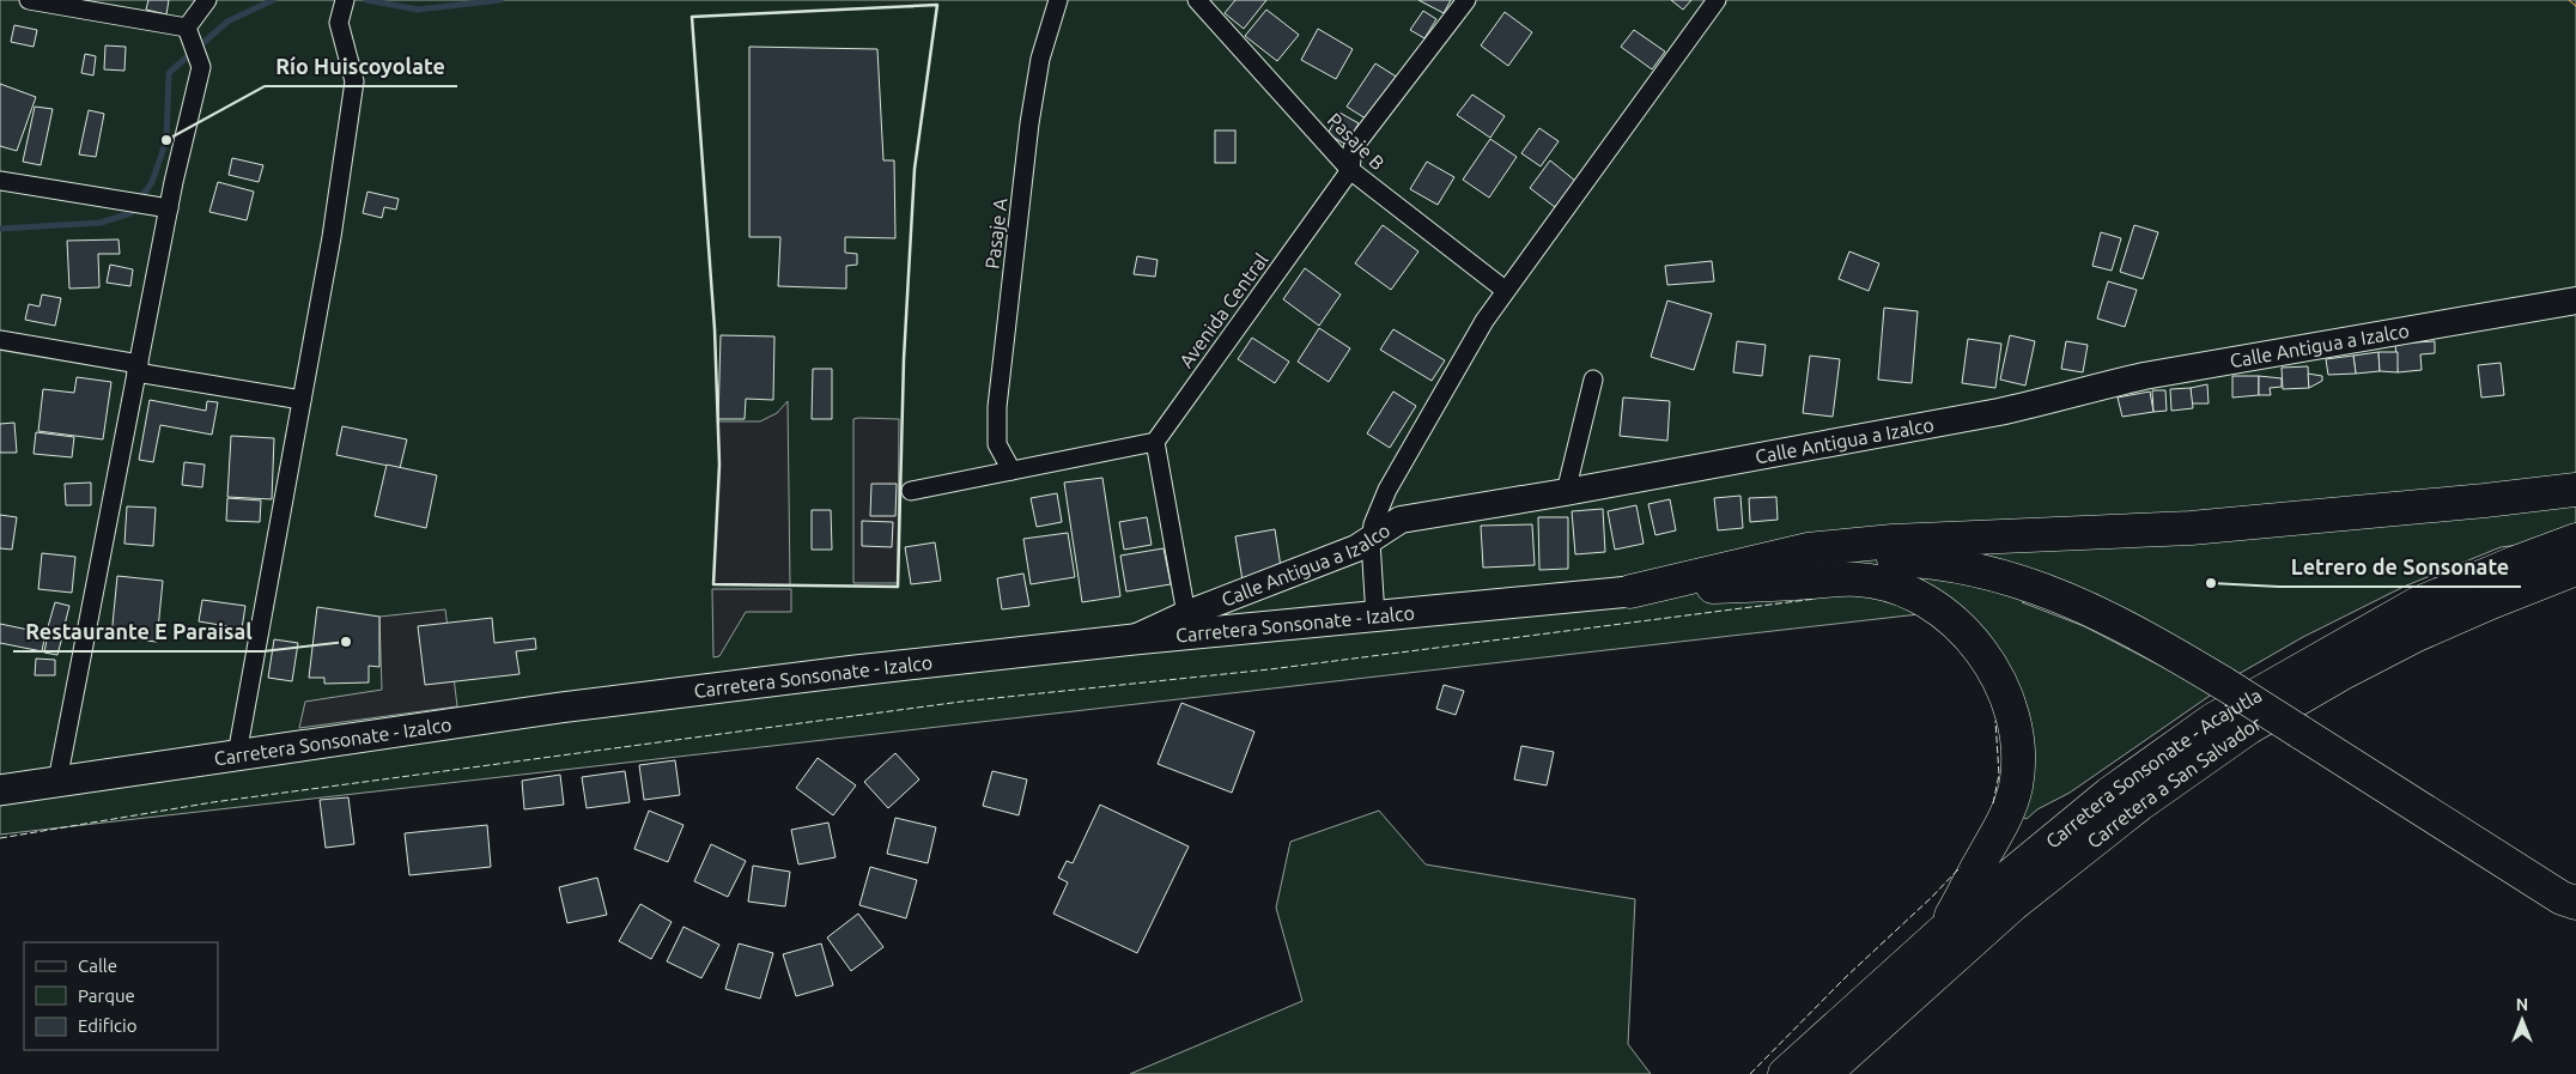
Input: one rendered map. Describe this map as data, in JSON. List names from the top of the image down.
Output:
{
  "streets": {
    "highway": ["Carretera Sonsonate - Acajutla", "Carretera a San Salvador"],
    "main road": ["Carretera Sonsonate - Izalco"],
    "street": [
      "Pasaje B",
      "Pasaje A",
      "Avenida Central",
      "Calle Antigua a Izalco"
    ]
  },
  "crossings": [
    ["Pasaje B", "Avenida Central"],
    ["Calle Antigua a Izalco", "Carretera Sonsonate - Izalco"]
  ],
  "places": ["Río Huiscoyolate", "Letrero de Sonsonate", "Restaurante E Paraisal"],
  "legend": ["Calle", "Parque", "Edificio"],
  "north": "top"
}
